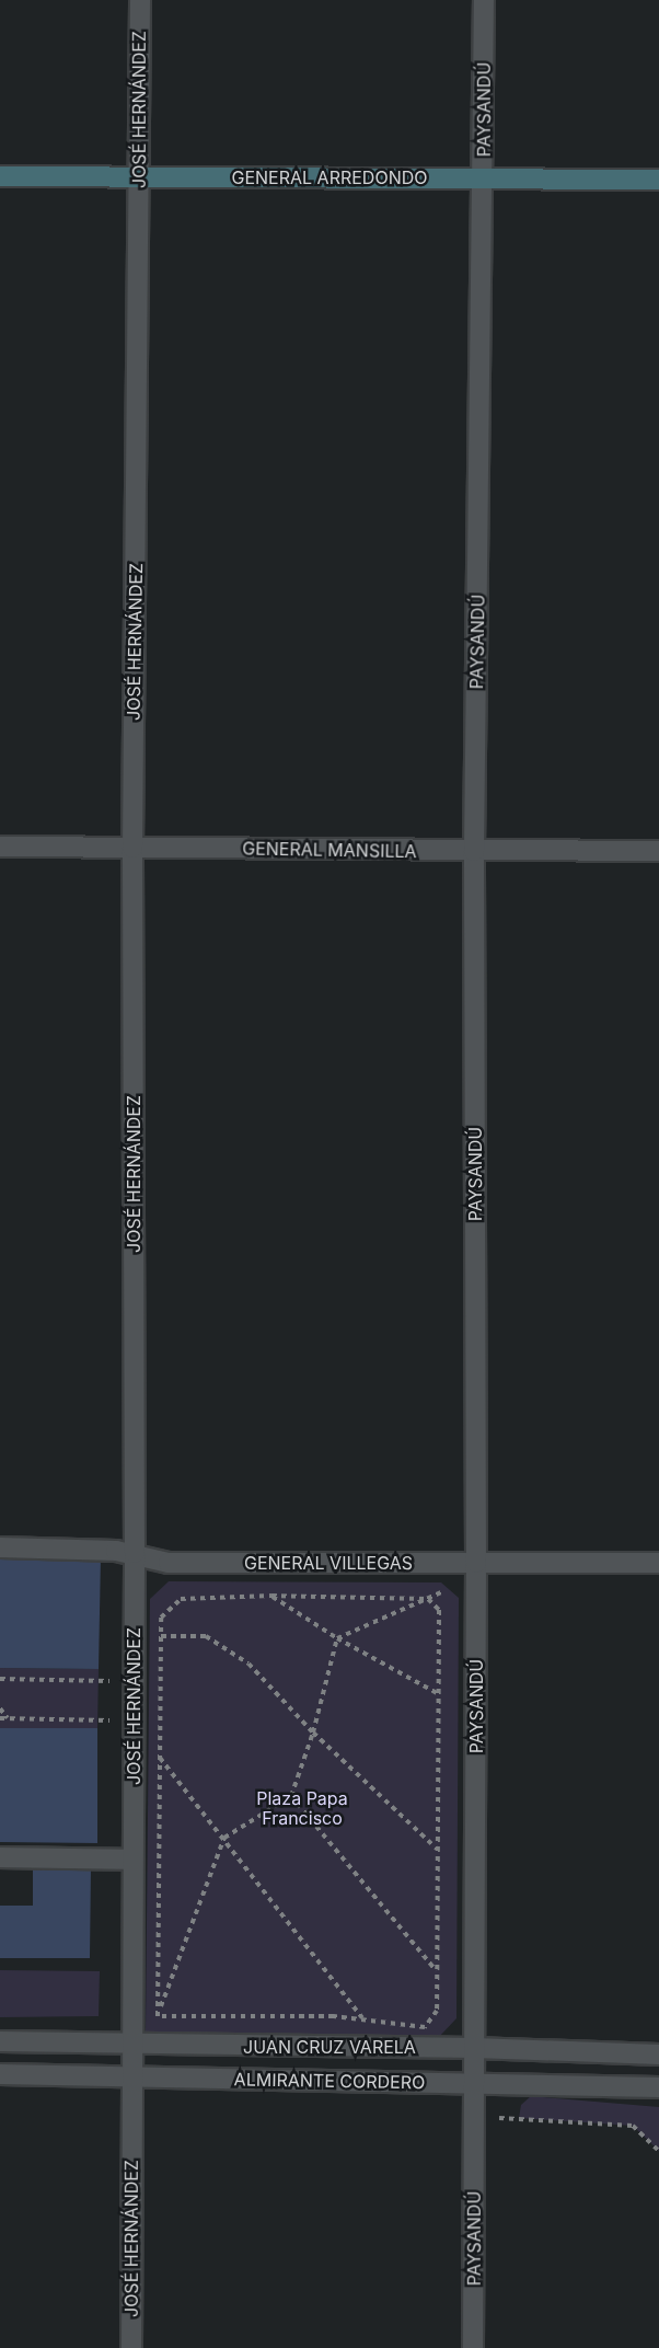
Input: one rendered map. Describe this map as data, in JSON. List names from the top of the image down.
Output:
{
  "streets": {
    "street": [
      "JOSÉ HERNÁNDEZ",
      "PAYSANDÚ",
      "GENERAL ARREDONDO",
      "GENERAL MANSILLA",
      "GENERAL VILLEGAS",
      "JUAN CRUZ VARELA",
      "ALMIRANTE CORDERO"
    ]
  },
  "crossings": [
    ["JOSÉ HERNÁNDEZ", "GENERAL ARREDONDO"],
    ["JOSÉ HERNÁNDEZ", "GENERAL MANSILLA"],
    ["JOSÉ HERNÁNDEZ", "GENERAL VILLEGAS"],
    ["JOSÉ HERNÁNDEZ", "JUAN CRUZ VARELA"],
    ["JOSÉ HERNÁNDEZ", "ALMIRANTE CORDERO"],
    ["PAYSANDÚ", "GENERAL ARREDONDO"],
    ["PAYSANDÚ", "GENERAL MANSILLA"],
    ["PAYSANDÚ", "GENERAL VILLEGAS"],
    ["PAYSANDÚ", "JUAN CRUZ VARELA"],
    ["PAYSANDÚ", "ALMIRANTE CORDERO"]
  ],
  "parks": ["Plaza Papa Francisco"]
}
